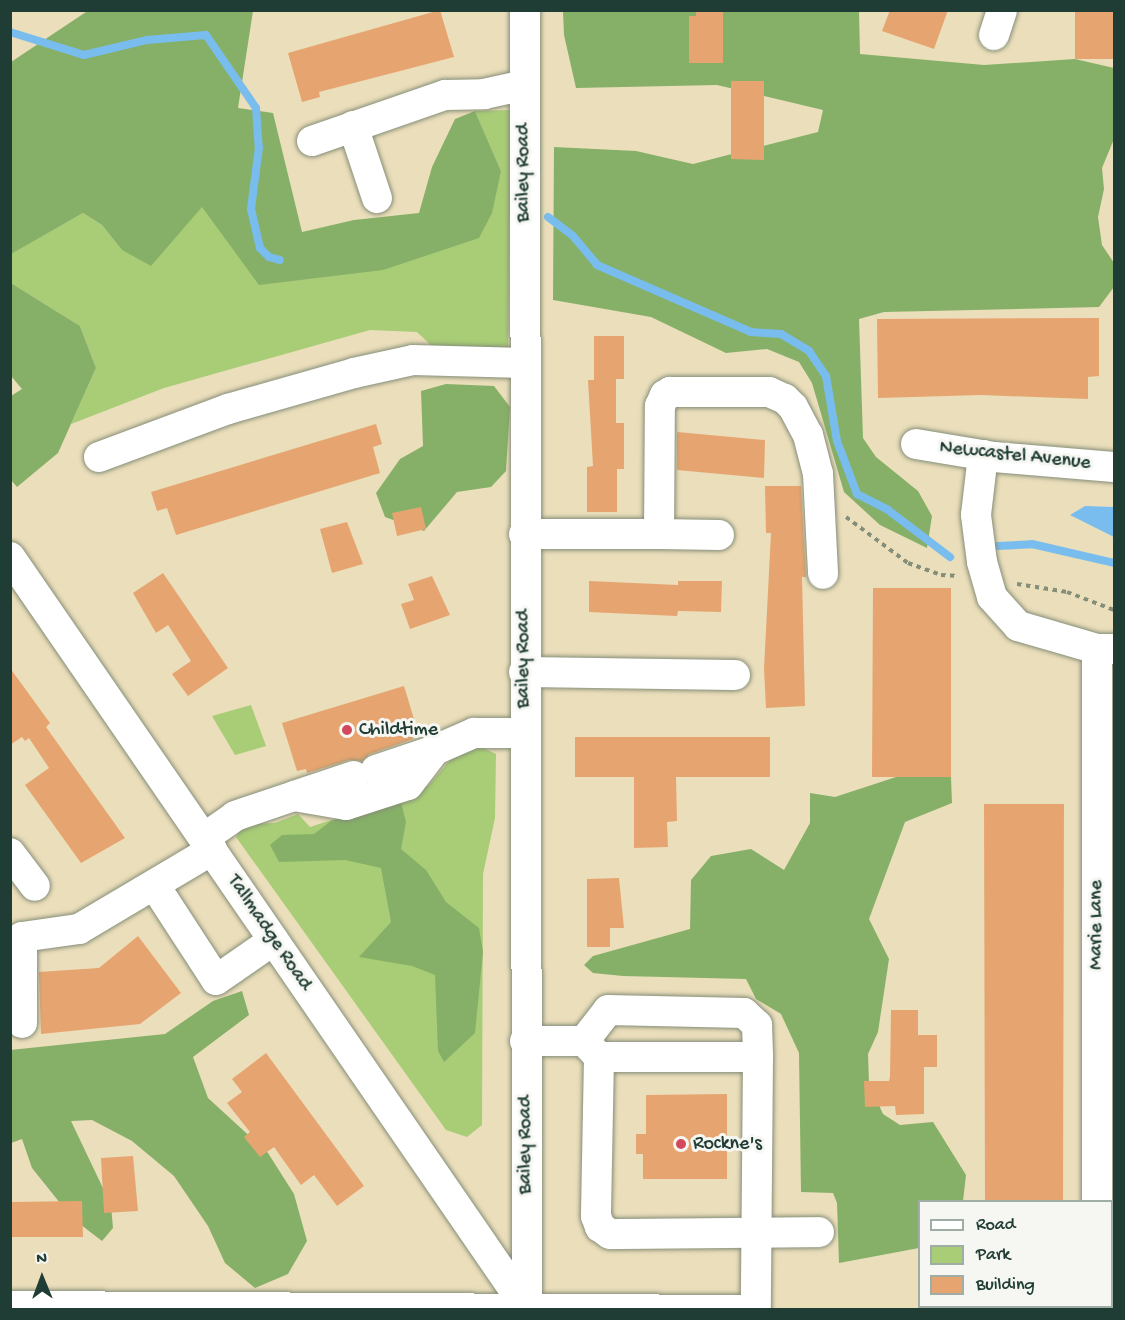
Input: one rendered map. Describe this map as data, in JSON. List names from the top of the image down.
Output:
{
  "streets": {
    "street": [
      "Bailey Road",
      "Newcastel Avenue",
      "Marie Lane",
      "Tallmadge Road"
    ]
  },
  "crossings": [
    ["Bailey Road", "Tallmadge Road"]
  ],
  "places": ["Childtime", "Rockne's"],
  "legend": ["Road", "Park", "Building"],
  "north": "top"
}
